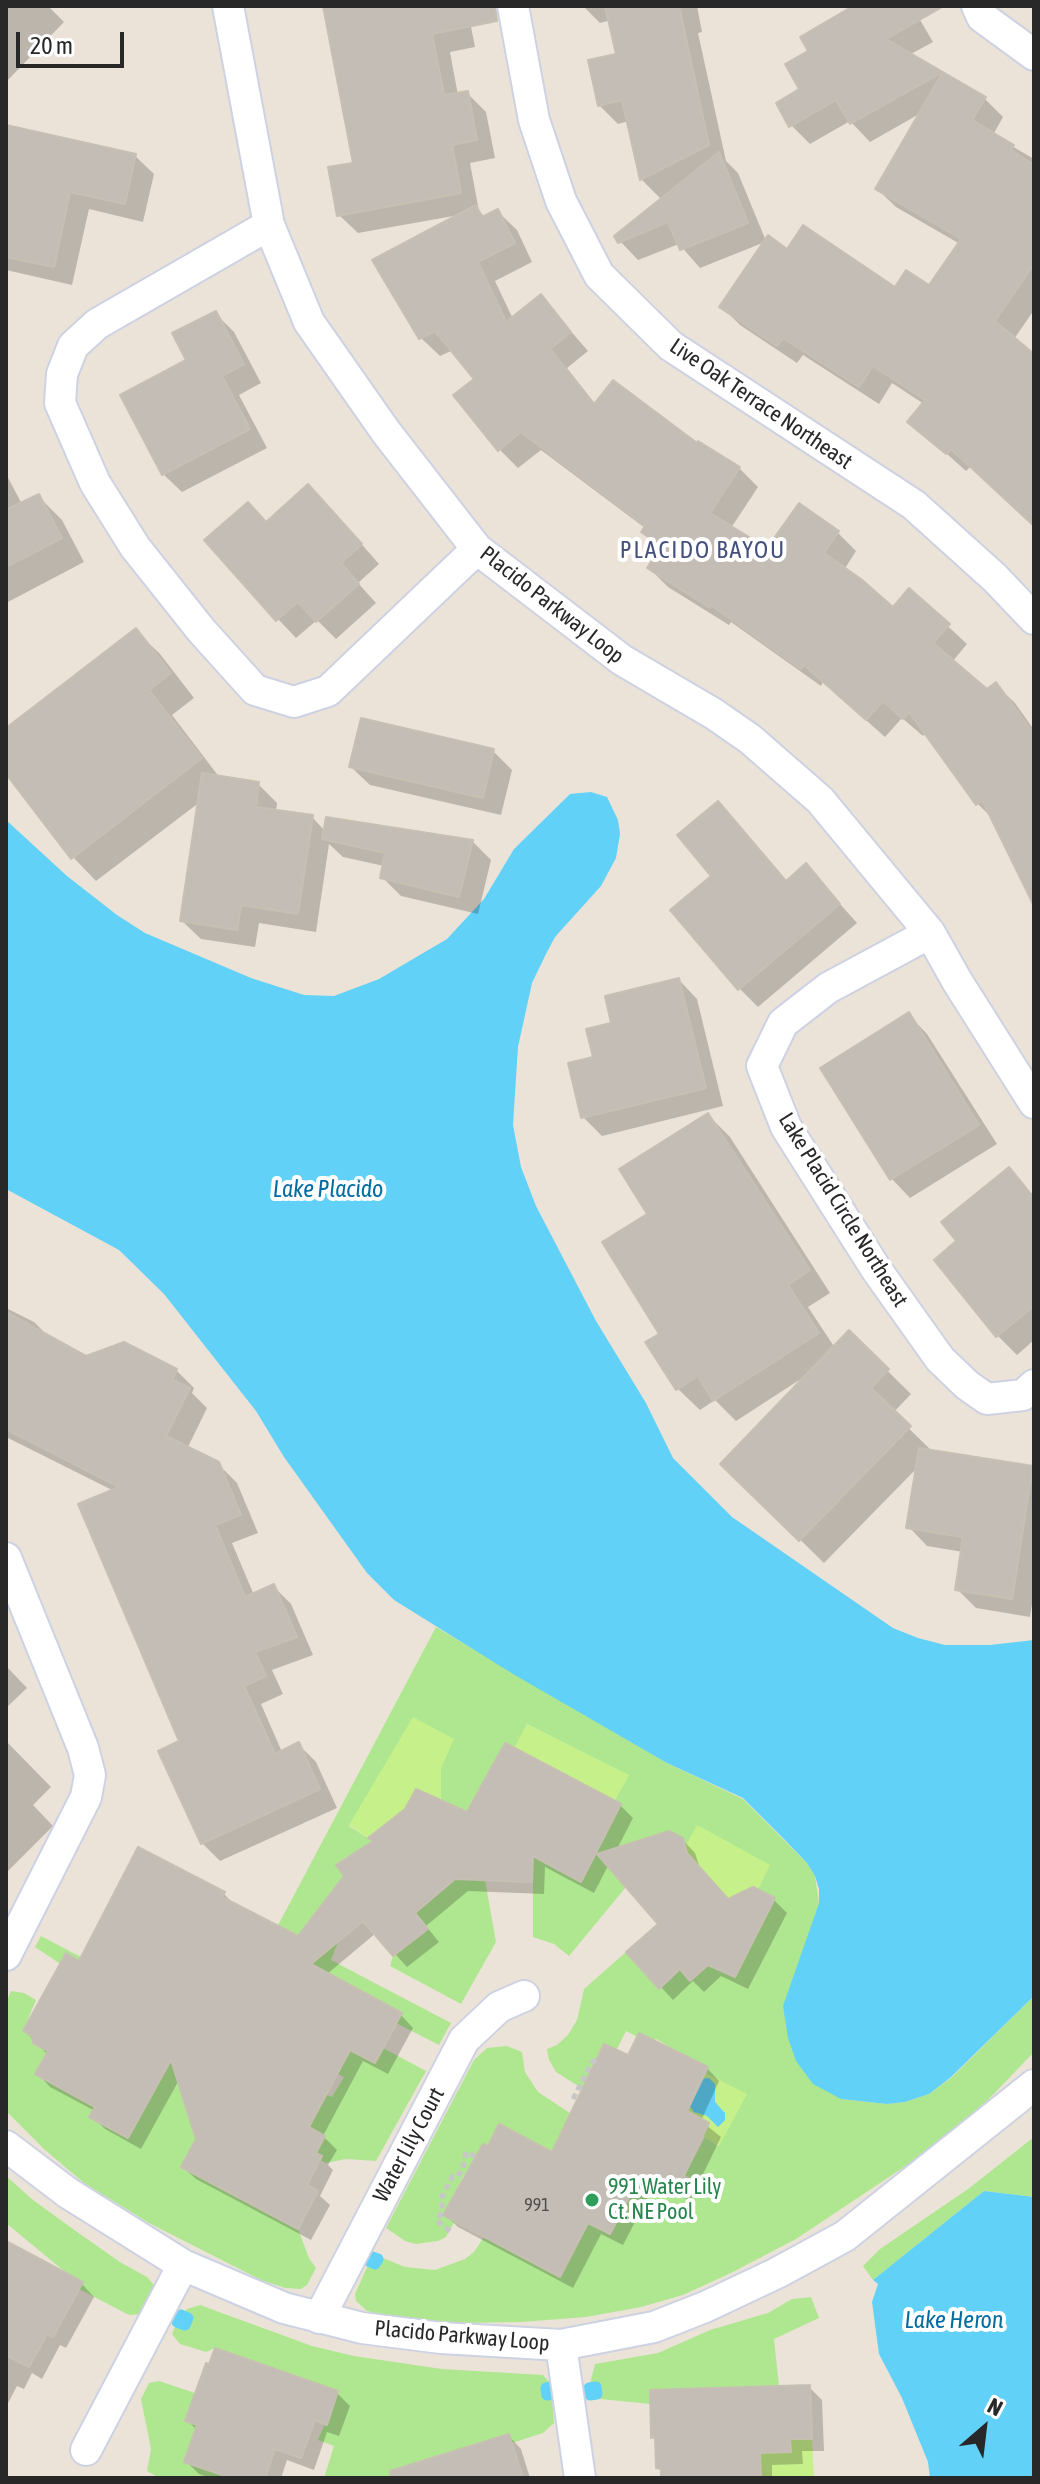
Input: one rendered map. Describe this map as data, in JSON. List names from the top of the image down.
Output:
{
  "streets": {
    "street": [
      "Live Oak Terrace Northeast",
      "Placido Parkway Loop",
      "Lake Placid Circle Northeast",
      "Water Lily Court"
    ]
  },
  "crossings": [
    ["Placido Parkway Loop", "Lake Placid Circle Northeast"],
    ["Placido Parkway Loop", "Water Lily Court"]
  ],
  "districts": ["PLACIDO BAYOU"],
  "water": ["Lake Placido", "Lake Heron"],
  "places": ["991 Water Lily Ct. NE Pool"],
  "house_numbers": ["991"],
  "scale_bar": "20 m",
  "north": "top right"
}
